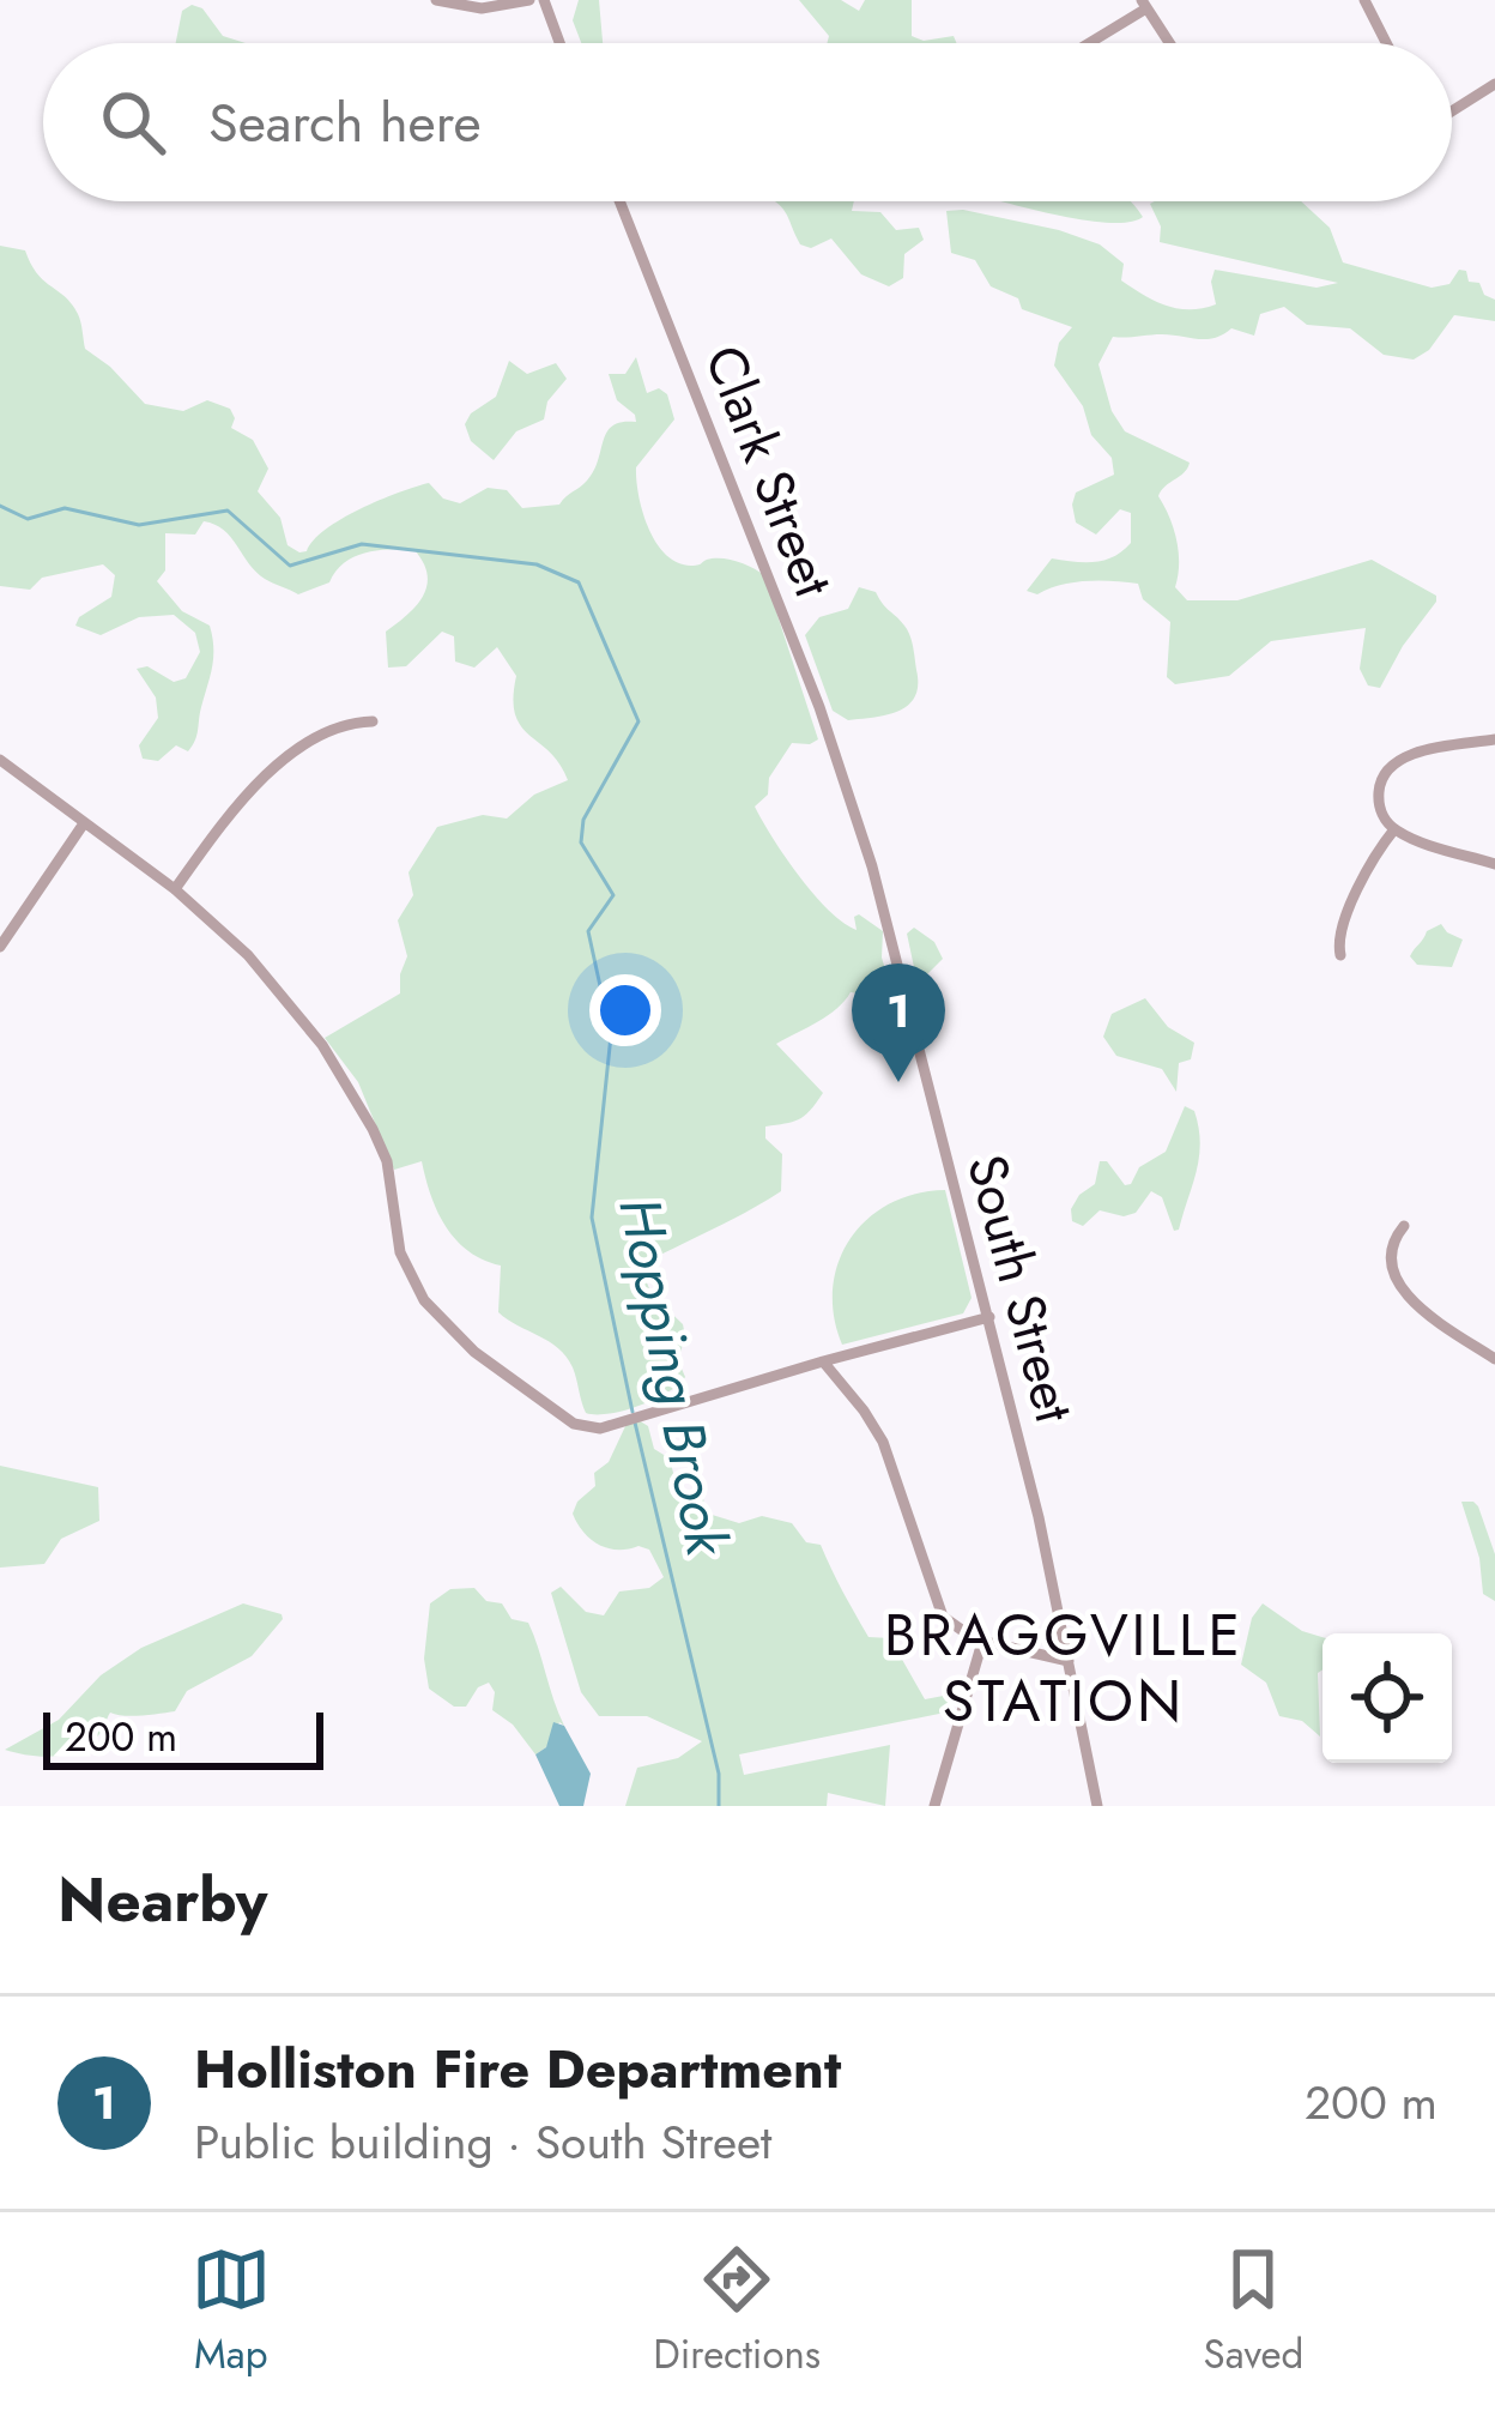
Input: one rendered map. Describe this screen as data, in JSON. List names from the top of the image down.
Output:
{
  "streets": {
    "street": ["Clark Street", "South Street"]
  },
  "crossings": [
    ["Clark Street", "South Street"]
  ],
  "districts": ["BRAGGVILLE STATION"],
  "water": ["Hopping Brook"],
  "scale_bar": "200 m",
  "page": {
    "search": "Search here",
    "pins": "1",
    "scale": "200 m",
    "heading": "Nearby",
    "list": [
      {
        "mark": "1",
        "name": "Holliston Fire Department",
        "note": "Public building · South Street",
        "value": "200 m"
      }
    ],
    "nav": ["Map", "Directions", "Saved"]
  }
}
